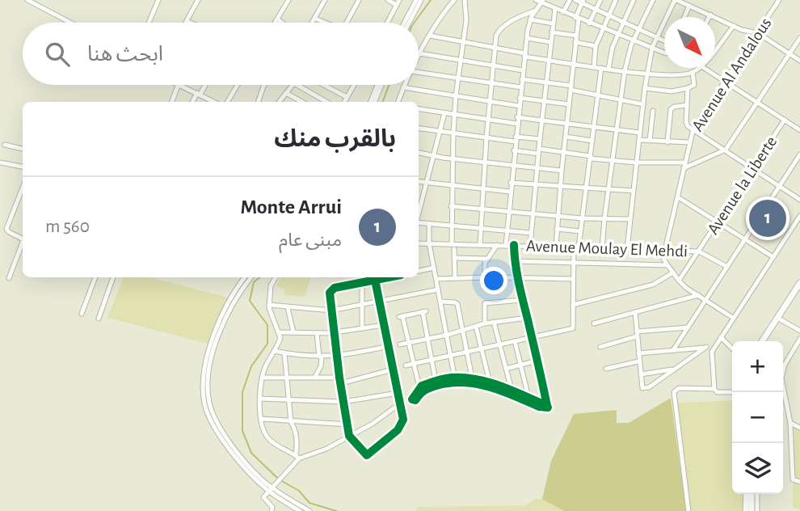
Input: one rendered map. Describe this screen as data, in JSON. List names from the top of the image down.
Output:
{
  "streets": {
    "street": ["Avenue Al Andalous", "Avenue la Liberte", "Avenue Moulay El Mehdi"]
  },
  "crossings": [
    ["Avenue Al Andalous", "Avenue Moulay El Mehdi"],
    ["Avenue la Liberte", "Avenue Moulay El Mehdi"]
  ],
  "north": "bottom right",
  "page": {
    "search": "ابحث هنا",
    "heading": "بالقرب منك",
    "list": [
      {
        "mark": "1",
        "name": "Monte Arrui",
        "note": "مبنى عام",
        "value": "560 m"
      }
    ],
    "pins": "1",
    "map_buttons": ["+", "−"]
  }
}
